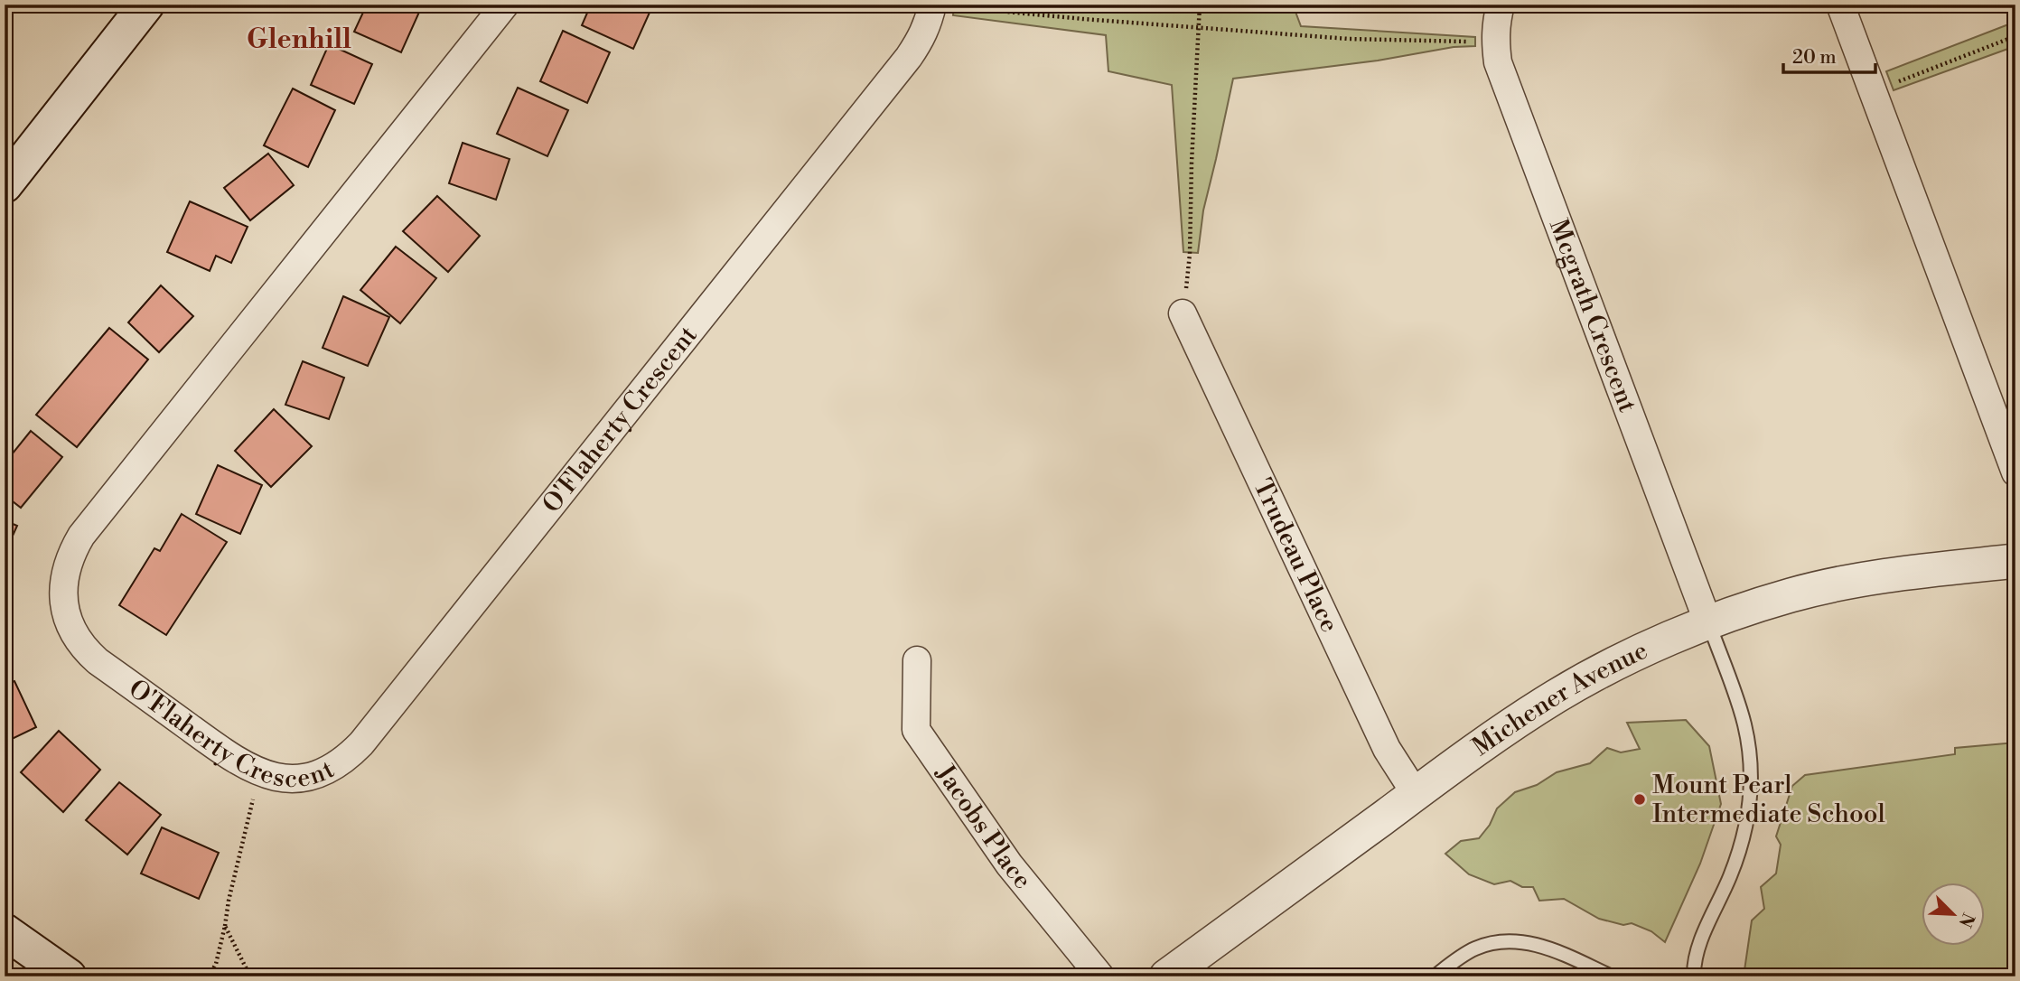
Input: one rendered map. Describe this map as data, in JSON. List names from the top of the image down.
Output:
{
  "streets": {
    "street": [
      "Mcgrath Crescent",
      "O'Flaherty Crescent",
      "Trudeau Place",
      "Michener Avenue",
      "Jacobs Place"
    ]
  },
  "crossings": [
    ["Mcgrath Crescent", "Michener Avenue"],
    ["Trudeau Place", "Michener Avenue"]
  ],
  "districts": ["Glenhill"],
  "places": ["Mount Pearl Intermediate School"],
  "scale_bar": "20 m",
  "north": "bottom right"
}
